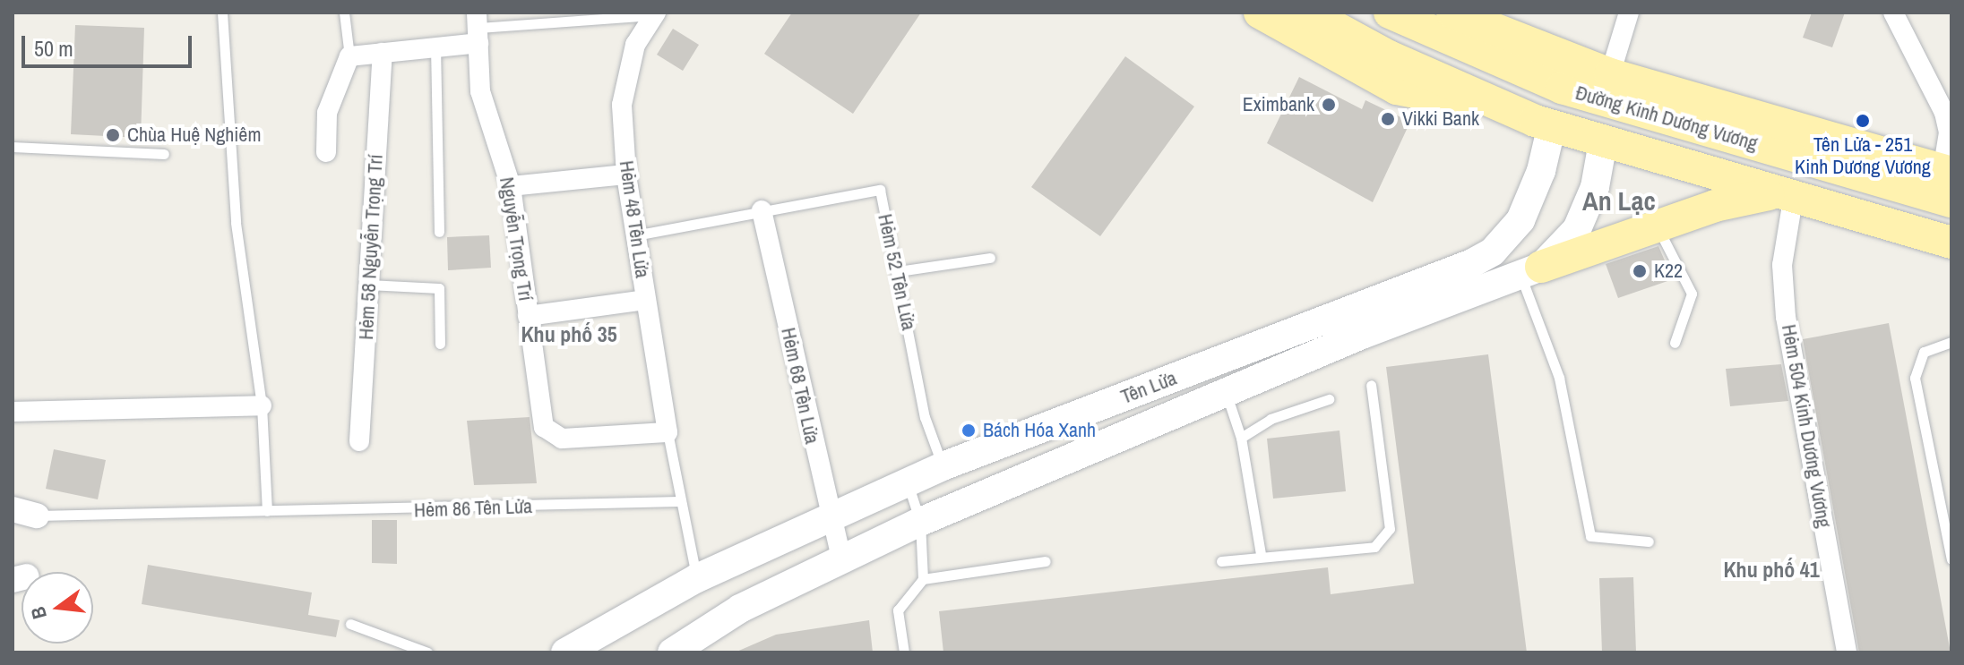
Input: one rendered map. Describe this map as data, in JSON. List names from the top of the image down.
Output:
{
  "streets": {
    "main road": ["Đường Kinh Dương Vương", "Tên Lửa"],
    "street": [
      "Hẻm 48 Tên Lửa",
      "Nguyễn Trọng Trí",
      "Hẻm 58 Nguyễn Trọng Trí",
      "Hẻm 68 Tên Lửa",
      "Hẻm 504 Kinh Dương Vương"
    ],
    "lane": ["Hẻm 52 Tên Lửa", "Hẻm 86 Tên Lửa"]
  },
  "crossings": [
    ["Đường Kinh Dương Vương", "Tên Lửa"],
    ["Đường Kinh Dương Vương", "Hẻm 504 Kinh Dương Vương"],
    ["Hẻm 48 Tên Lửa", "Nguyễn Trọng Trí"],
    ["Hẻm 48 Tên Lửa", "Hẻm 52 Tên Lửa"],
    ["Hẻm 52 Tên Lửa", "Hẻm 68 Tên Lửa"],
    ["Hẻm 52 Tên Lửa", "Tên Lửa"],
    ["Hẻm 68 Tên Lửa", "Tên Lửa"]
  ],
  "districts": ["An Lạc", "Khu phố 35", "Khu phố 41"],
  "places": [
    "Eximbank",
    "Vikki Bank",
    "Tên Lửa - 251 Kinh Dương Vương",
    "Chùa Huệ Nghiêm",
    "K22",
    "Bách Hóa Xanh"
  ],
  "scale_bar": "50 m",
  "north": "left"
}
